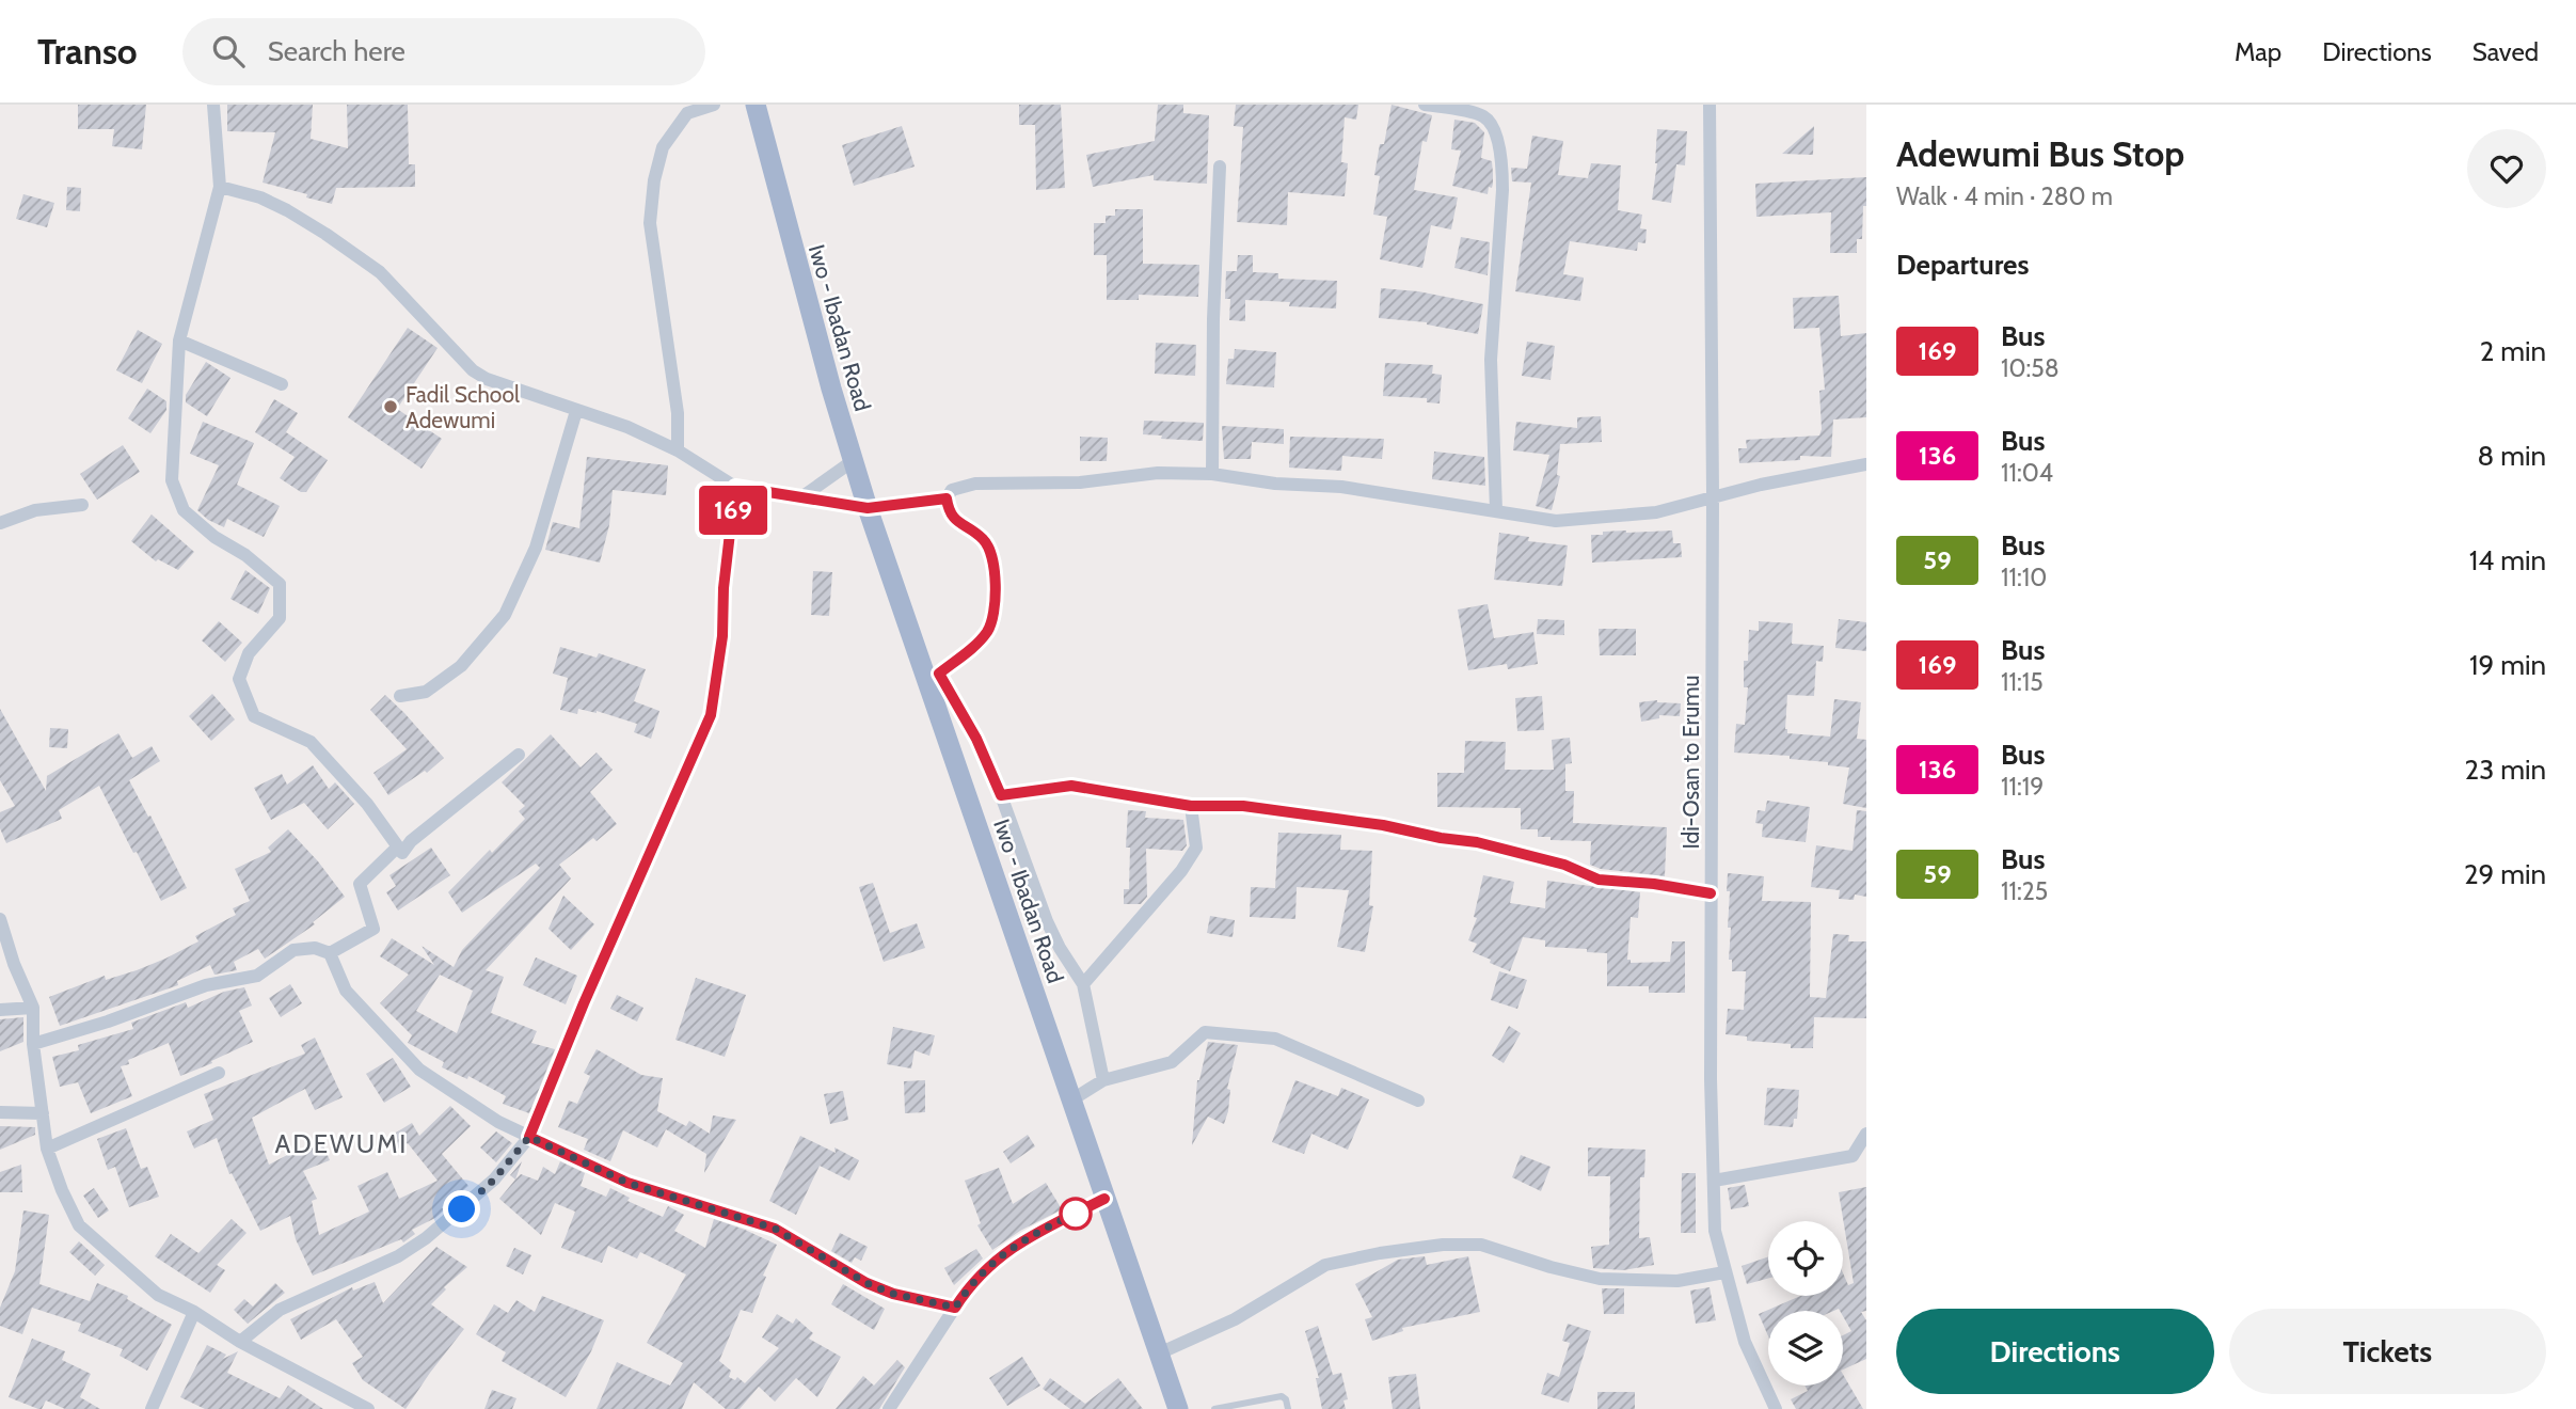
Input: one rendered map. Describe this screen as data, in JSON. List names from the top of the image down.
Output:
{
  "streets": {
    "main road": ["Iwo - Ibadan Road"],
    "street": ["Idi-Osan to Erumu"]
  },
  "districts": ["ADEWUMI"],
  "places": ["Fadil School Adewumi"],
  "lines": ["bus line 169"],
  "page": {
    "header": "Transo",
    "search": "Search here",
    "nav": ["Map", "Directions", "Saved"],
    "on_map": "169",
    "heading": [
      ["Adewumi Bus Stop", "Walk · 4 min · 280 m"],
      "Departures"
    ],
    "list": [
      {
        "mark": "169",
        "name": "Bus",
        "note": "10:58",
        "value": "2 min"
      },
      {
        "mark": "136",
        "name": "Bus",
        "note": "11:04",
        "value": "8 min"
      },
      {
        "mark": "59",
        "name": "Bus",
        "note": "11:10",
        "value": "14 min"
      },
      {
        "mark": "169",
        "name": "Bus",
        "note": "11:15",
        "value": "19 min"
      },
      {
        "mark": "136",
        "name": "Bus",
        "note": "11:19",
        "value": "23 min"
      },
      {
        "mark": "59",
        "name": "Bus",
        "note": "11:25",
        "value": "29 min"
      }
    ],
    "buttons": ["Directions", "Tickets"]
  }
}
